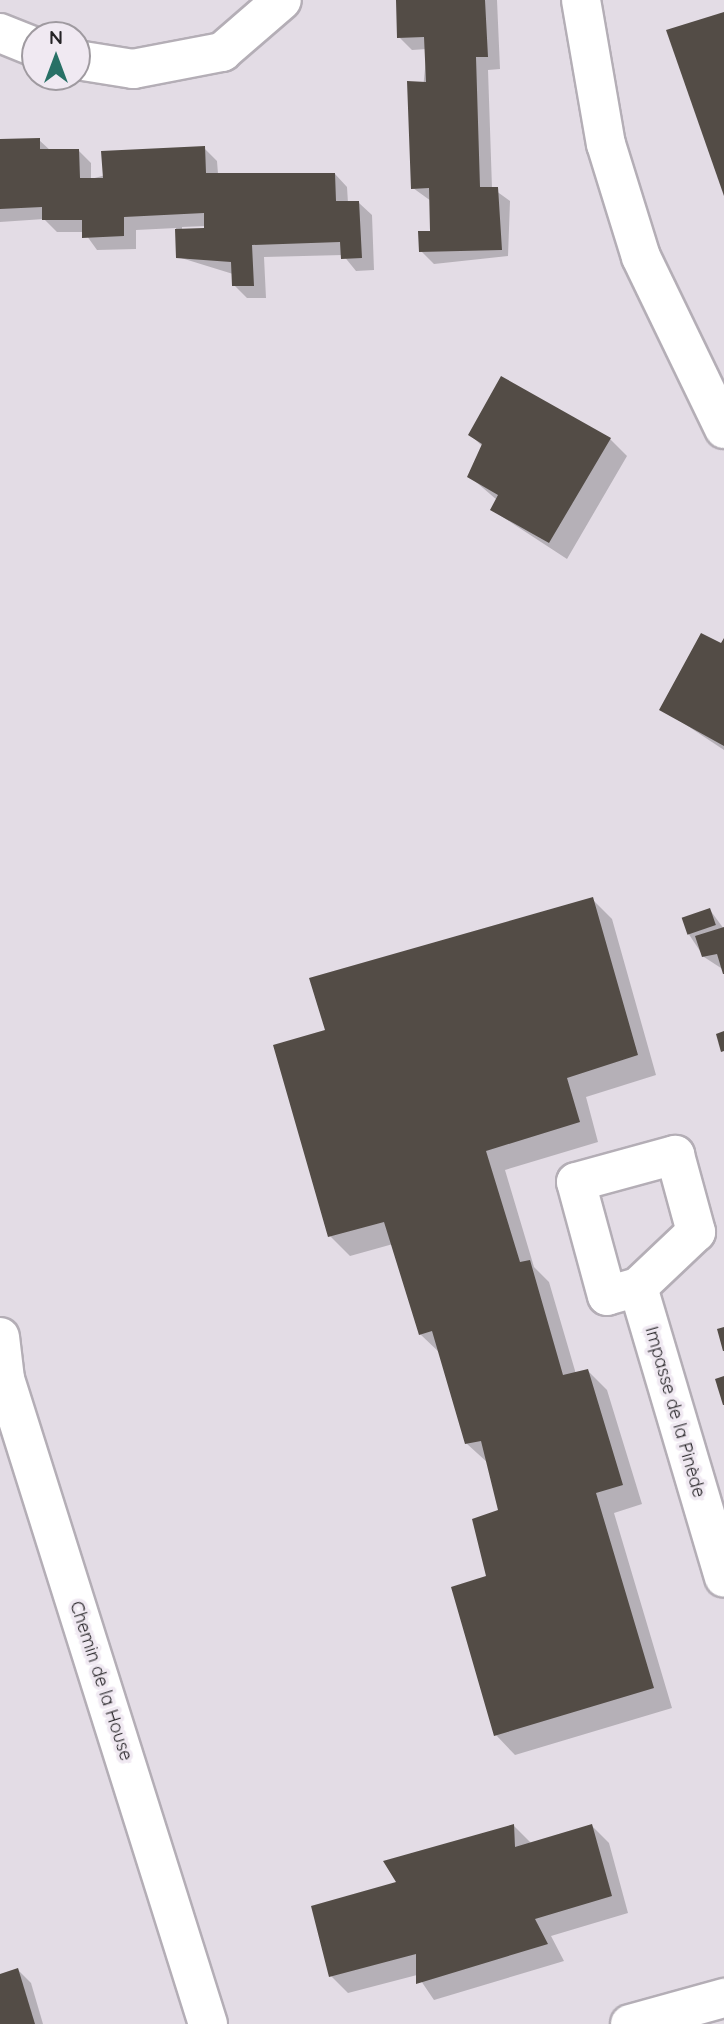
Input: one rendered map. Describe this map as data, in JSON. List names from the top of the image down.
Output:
{
  "streets": {
    "street": ["Impasse de la Pinède", "Chemin de la House"]
  },
  "north": "top"
}
